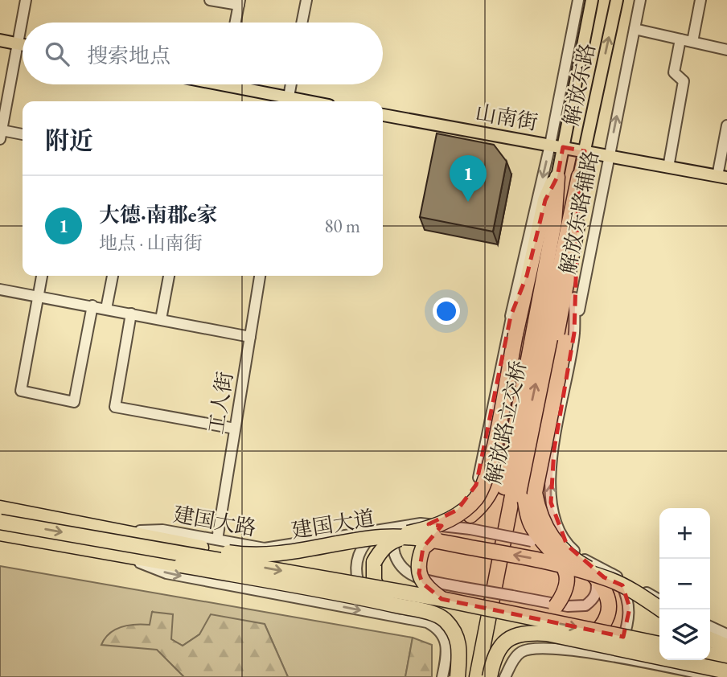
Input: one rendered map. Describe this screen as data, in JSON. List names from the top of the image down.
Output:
{
  "streets": {
    "highway": ["解放路立交桥", "建国大道"],
    "main road": ["解放东路", "山南街"],
    "street": ["解放东路辅路", "工人街", "建国大路"]
  },
  "crossings": [
    ["解放东路", "山南街"],
    ["解放东路", "解放路立交桥"],
    ["山南街", "解放东路辅路"],
    ["工人街", "建国大路"],
    ["建国大路", "建国大道"]
  ],
  "page": {
    "search": "搜索地点",
    "heading": "附近",
    "pins": "1",
    "list": [
      {
        "mark": "1",
        "name": "大德·南郡e家",
        "note": "地点 · 山南街",
        "value": "80 m"
      }
    ],
    "map_buttons": ["+", "−"]
  }
}
